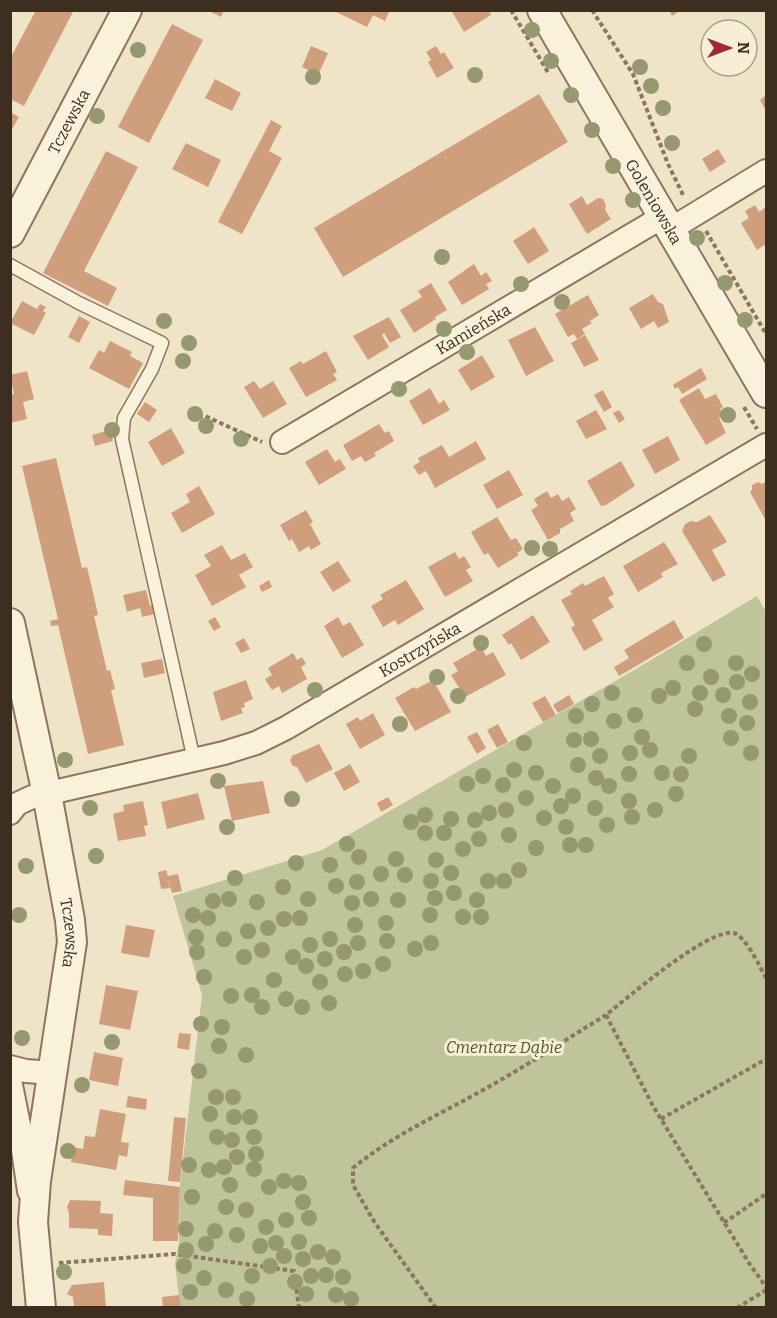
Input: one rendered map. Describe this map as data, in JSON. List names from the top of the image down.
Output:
{
  "streets": {
    "street": [
      "Tczewska",
      "Goleniowska",
      "Kamieńska",
      "Kostrzyńska"
    ]
  },
  "crossings": [
    ["Tczewska", "Kostrzyńska"],
    ["Goleniowska", "Kamieńska"]
  ],
  "parks": ["Cmentarz Dąbie"],
  "north": "right"
}
